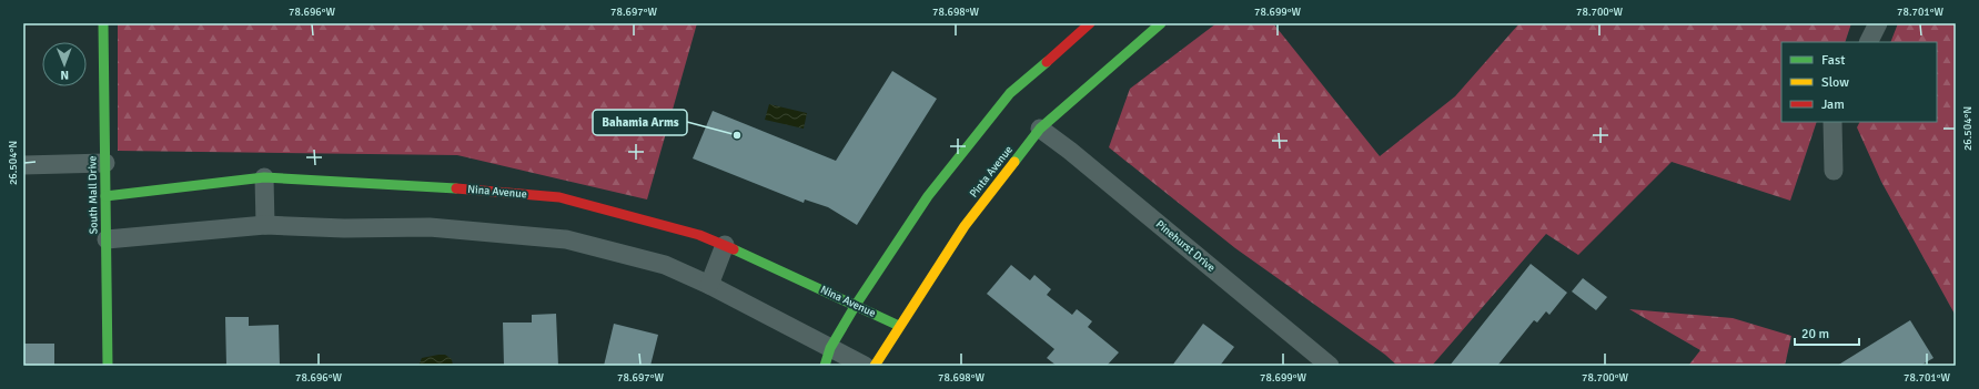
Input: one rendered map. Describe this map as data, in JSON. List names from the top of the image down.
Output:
{
  "streets": {
    "street": [
      "Pinta Avenue",
      "Nina Avenue",
      "South Mall Drive",
      "Pinehurst Drive"
    ]
  },
  "crossings": [
    ["Pinta Avenue", "Nina Avenue"],
    ["Pinta Avenue", "Pinehurst Drive"],
    ["Nina Avenue", "South Mall Drive"]
  ],
  "places": ["Bahamia Arms"],
  "legend": ["Fast", "Slow", "Jam"],
  "scale_bar": "20 m",
  "north": "bottom",
  "coordinates": [
    "78.696°W",
    "78.697°W",
    "78.698°W",
    "78.699°W",
    "78.700°W",
    "78.701°W",
    "26.504°N"
  ]
}
